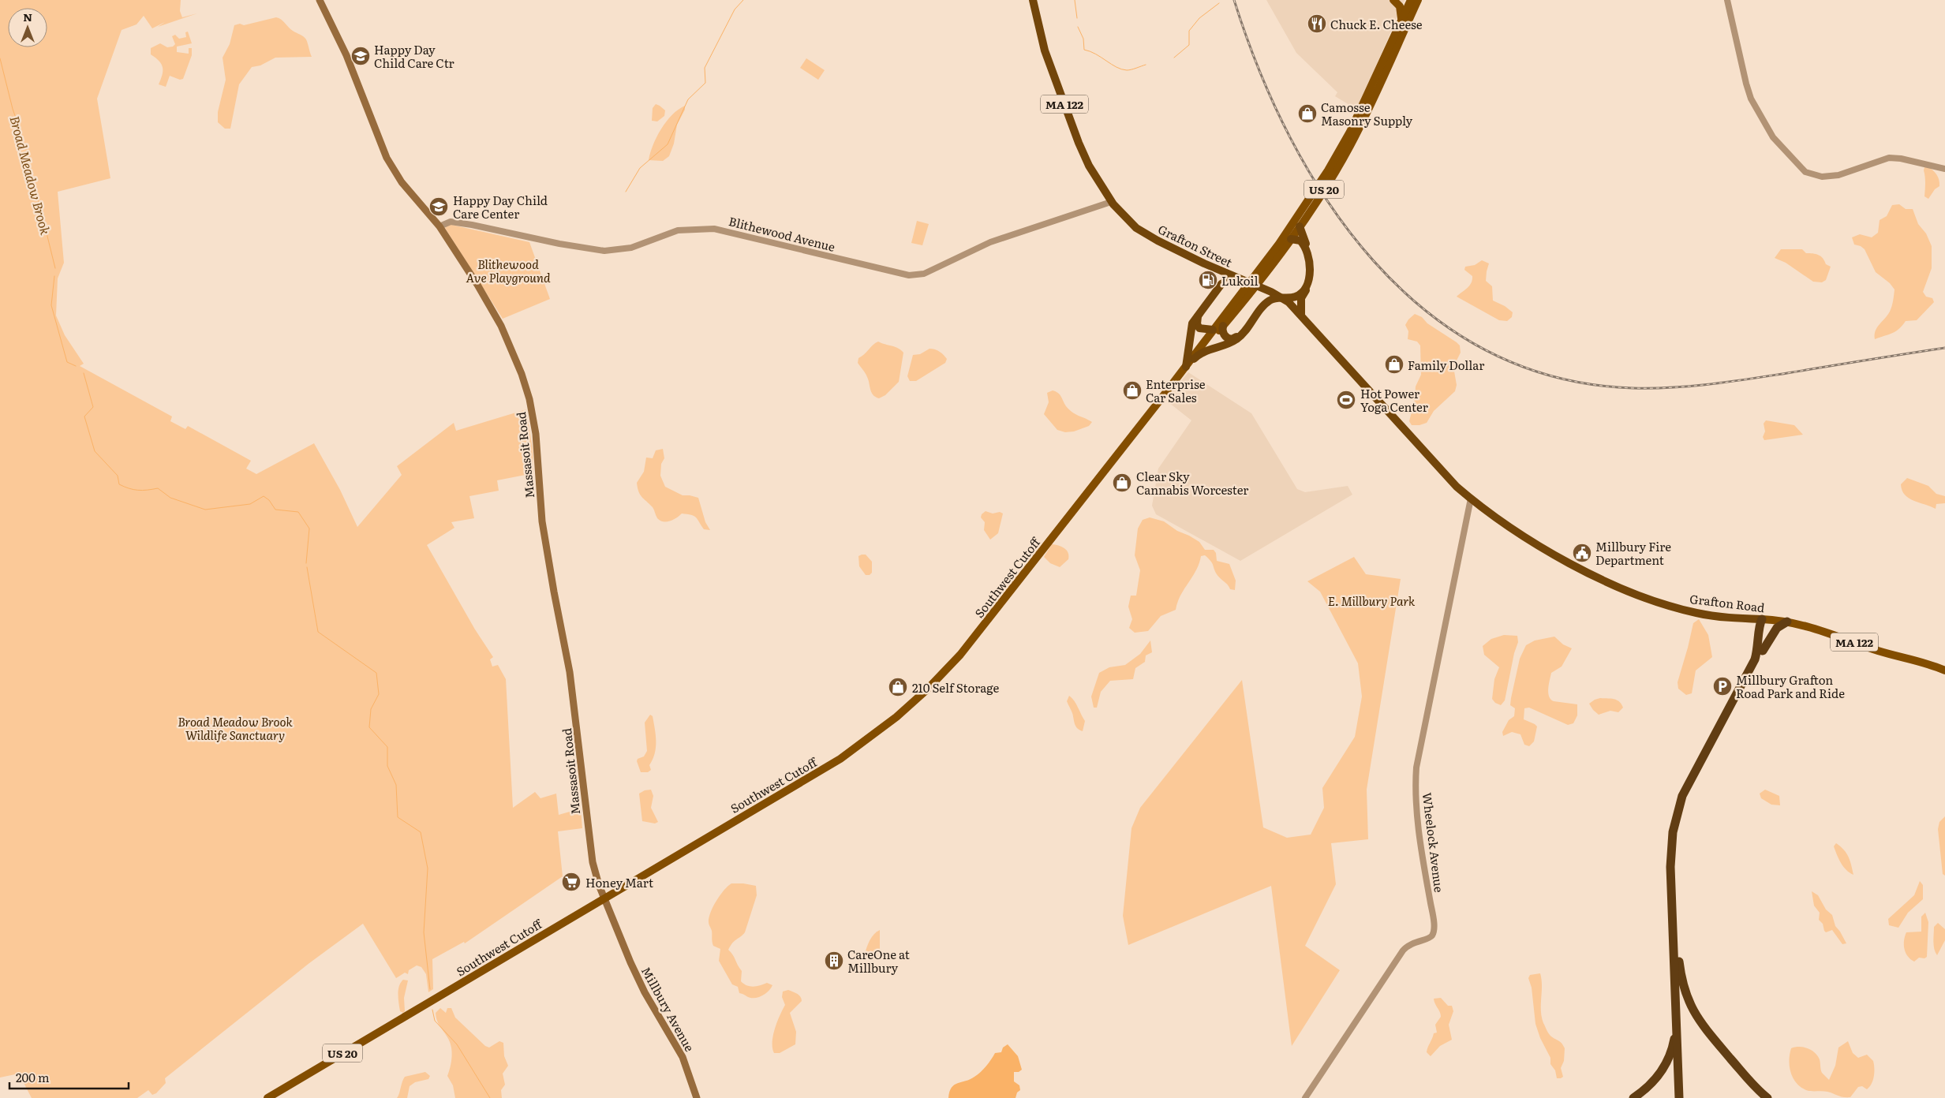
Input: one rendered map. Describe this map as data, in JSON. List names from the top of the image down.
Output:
{
  "streets": {
    "highway": ["MA 122", "Grafton Street", "Grafton Road"],
    "main road": [
      "US 20",
      "Massasoit Road",
      "Southwest Cutoff",
      "Millbury Avenue"
    ],
    "street": ["Blithewood Avenue", "Wheelock Avenue"]
  },
  "crossings": [
    ["Blithewood Avenue", "Grafton Street"],
    ["Blithewood Avenue", "Massasoit Road"],
    ["Grafton Street", "Grafton Road"],
    ["Massasoit Road", "Southwest Cutoff"],
    ["Massasoit Road", "Millbury Avenue"],
    ["Grafton Road", "Wheelock Avenue"]
  ],
  "water": ["Broad Meadow Brook"],
  "parks": ["Blithewood Ave Playground", "E. Millbury Park", "Broad Meadow Brook Wildlife Sanctuary"],
  "places": {
    "restaurant": ["Chuck E. Cheese"],
    "school or university": ["Happy Day Child Care Ctr", "Happy Day Child Care Center"],
    "shop": [
      "Camosse Masonry Supply",
      "Family Dollar",
      "Enterprise Car Sales",
      "Clear Sky Cannabis Worcester",
      "210 Self Storage"
    ],
    "fuel station": ["Lukoil"],
    "sports": ["Hot Power Yoga Center"],
    "public building": ["Millbury Fire Department"],
    "parking": ["Millbury Grafton Road Park and Ride"],
    "supermarket": ["Honey Mart"],
    "building": ["CareOne at Millbury"]
  },
  "scale_bar": "200 m",
  "north": "top"
}
